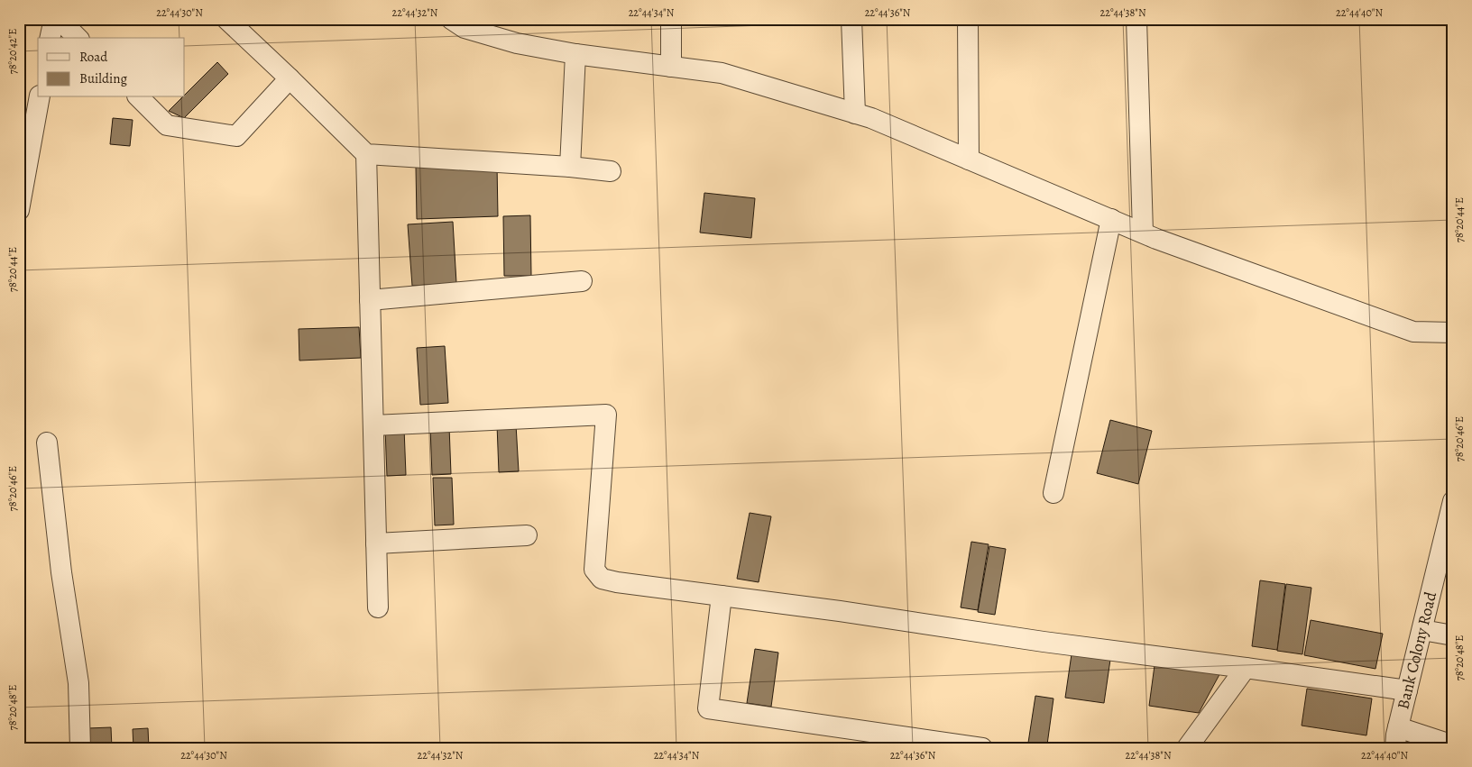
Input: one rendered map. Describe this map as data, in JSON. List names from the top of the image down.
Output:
{
  "streets": {
    "street": ["Bank Colony Road"]
  },
  "legend": ["Road", "Building"],
  "coordinates": [
    "22°44'30\"N",
    "22°44'32\"N",
    "22°44'34\"N",
    "22°44'36\"N",
    "22°44'38\"N",
    "22°44'40\"N",
    "78°20'42\"E",
    "78°20'44\"E",
    "78°20'46\"E",
    "78°20'48\"E"
  ]
}
